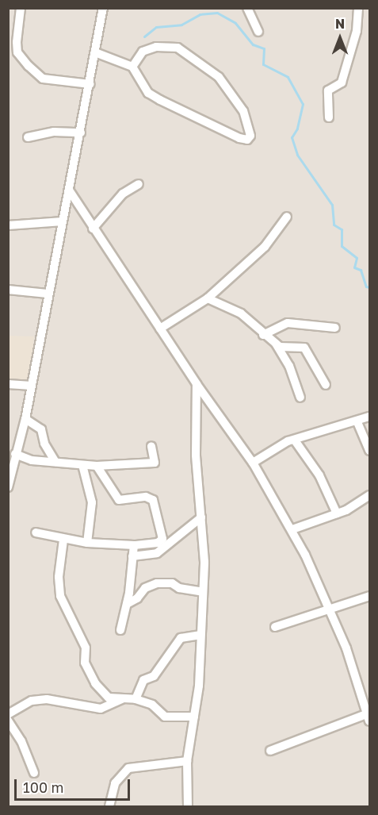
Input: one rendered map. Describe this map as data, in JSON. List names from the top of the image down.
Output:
{
  "scale_bar": "100 m",
  "north": "top"
}
